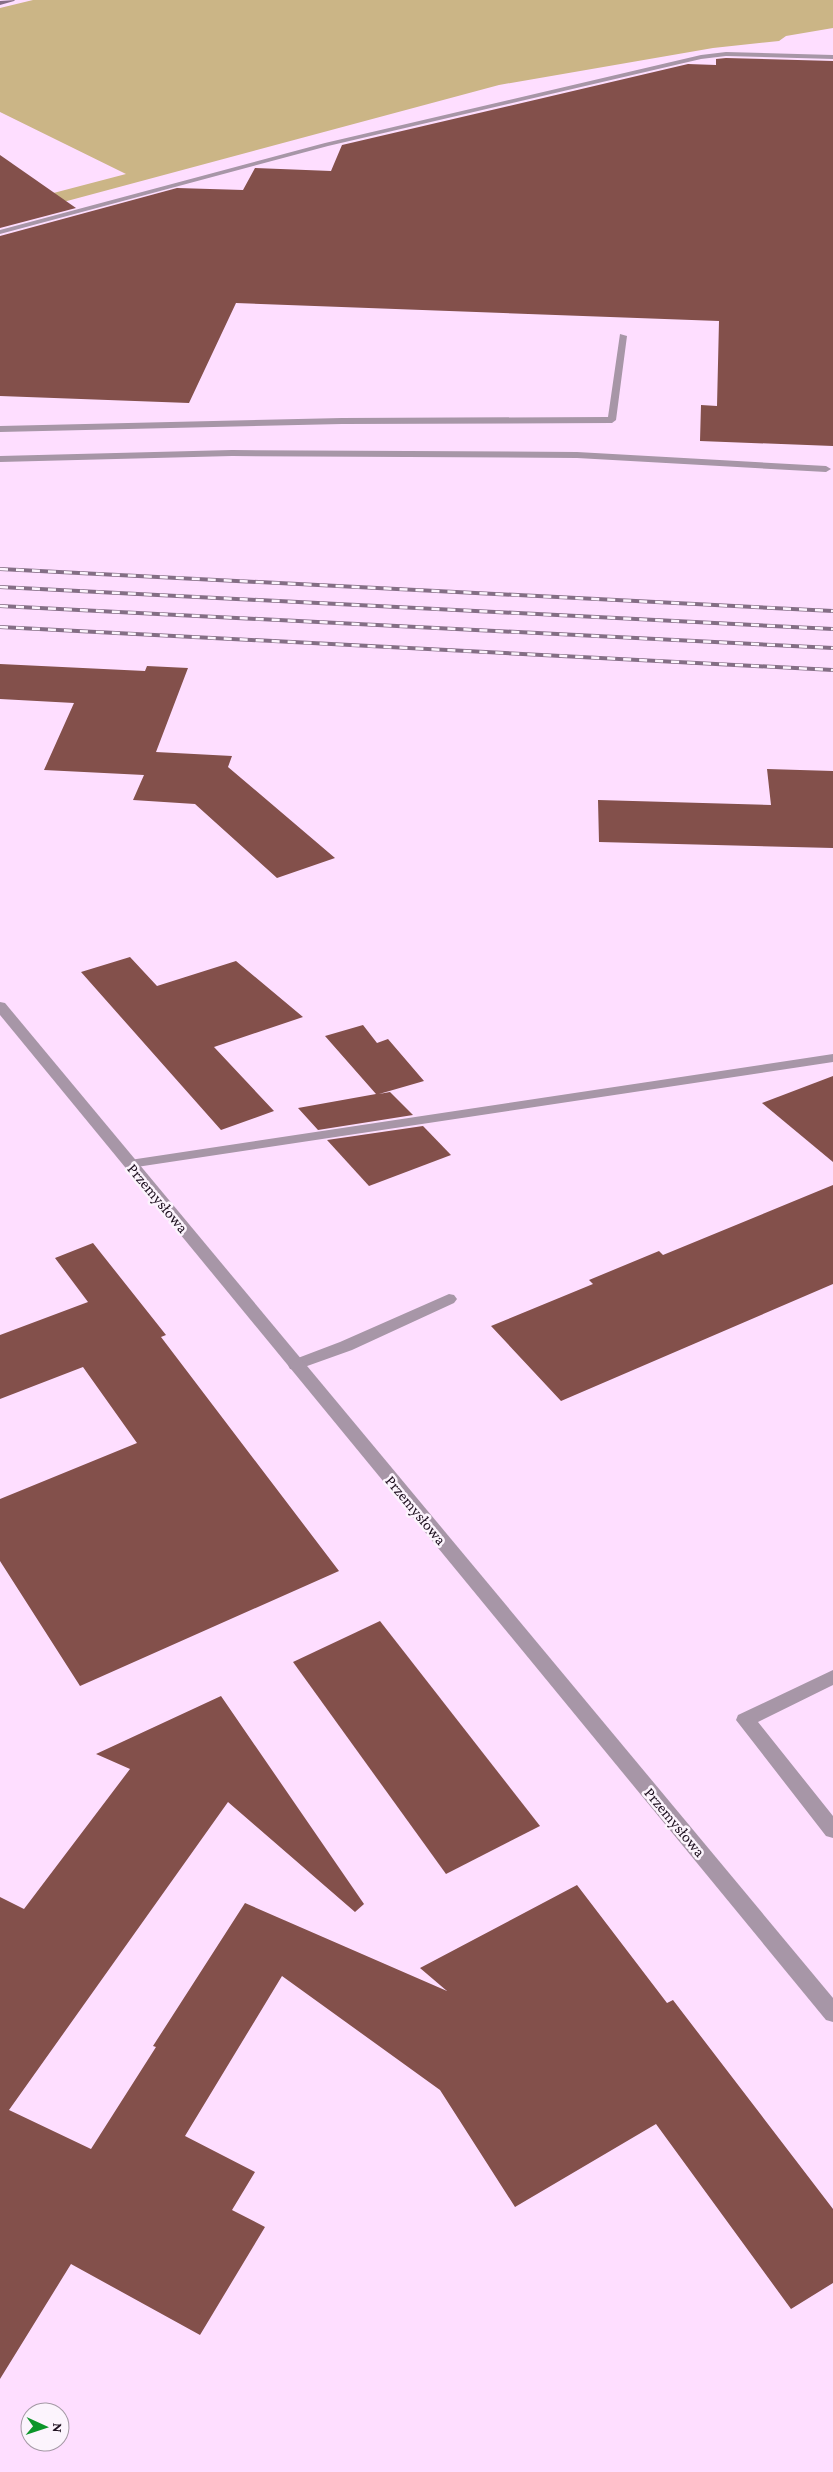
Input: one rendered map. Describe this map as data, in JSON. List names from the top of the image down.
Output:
{
  "streets": {
    "street": ["Przemysłowa"]
  },
  "north": "right"
}
